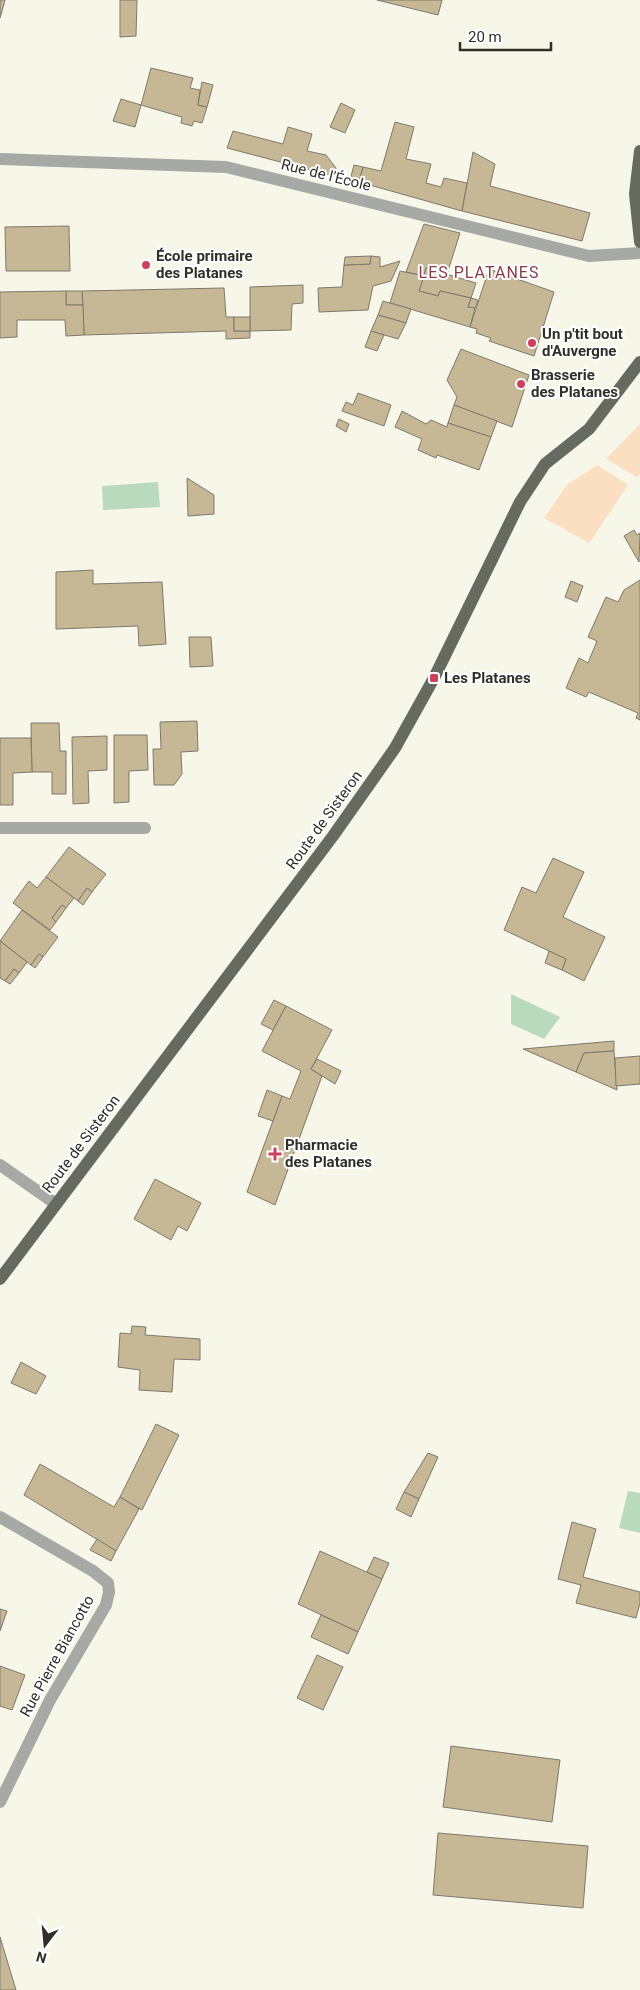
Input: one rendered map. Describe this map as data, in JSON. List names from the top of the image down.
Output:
{
  "streets": {
    "main road": ["Route de Sisteron"],
    "street": ["Rue de l'École", "Rue Pierre Biancotto"]
  },
  "districts": ["LES PLATANES"],
  "places": {
    "other": ["École primaire des Platanes", "Un p'tit bout d'Auvergne", "Brasserie des Platanes"],
    "transit": ["Les Platanes"],
    "health": ["Pharmacie des Platanes"]
  },
  "scale_bar": "20 m",
  "north": "bottom"
}
